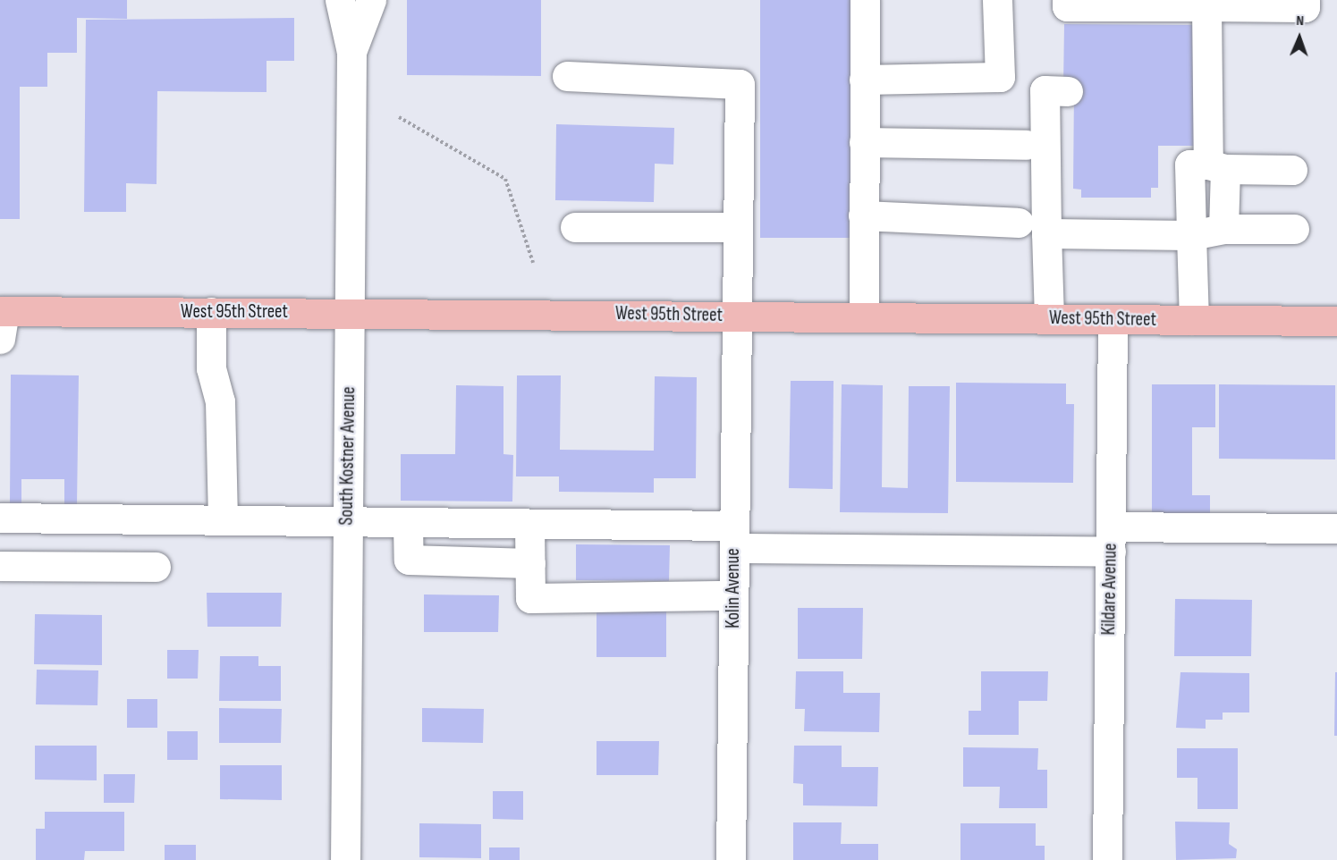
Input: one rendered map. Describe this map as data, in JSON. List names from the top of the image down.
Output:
{
  "streets": {
    "main road": ["West 95th Street"],
    "street": ["South Kostner Avenue", "Kolin Avenue", "Kildare Avenue"]
  },
  "crossings": [
    ["West 95th Street", "South Kostner Avenue"],
    ["West 95th Street", "Kolin Avenue"],
    ["West 95th Street", "Kildare Avenue"]
  ],
  "north": "top"
}
